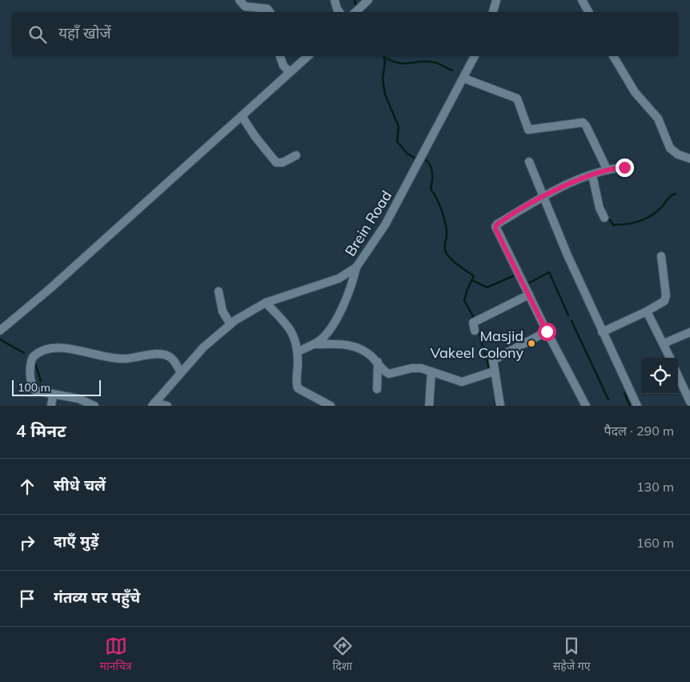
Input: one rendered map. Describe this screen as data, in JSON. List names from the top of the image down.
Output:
{
  "streets": {
    "street": ["Brein Road"]
  },
  "places": ["Masjid Vakeel Colony"],
  "scale_bar": "100 m",
  "page": {
    "search": "यहाँ खोजें",
    "scale": "100 m",
    "heading": ["4 मिनट", "पैदल · 290 m"],
    "list": [
      ["सीधे चलें", "130 m"],
      ["दाएँ मुड़ें", "160 m"],
      "गंतव्य पर पहुँचे"
    ],
    "nav": ["मानचित्र", "दिशा", "सहेजे गए"]
  }
}
